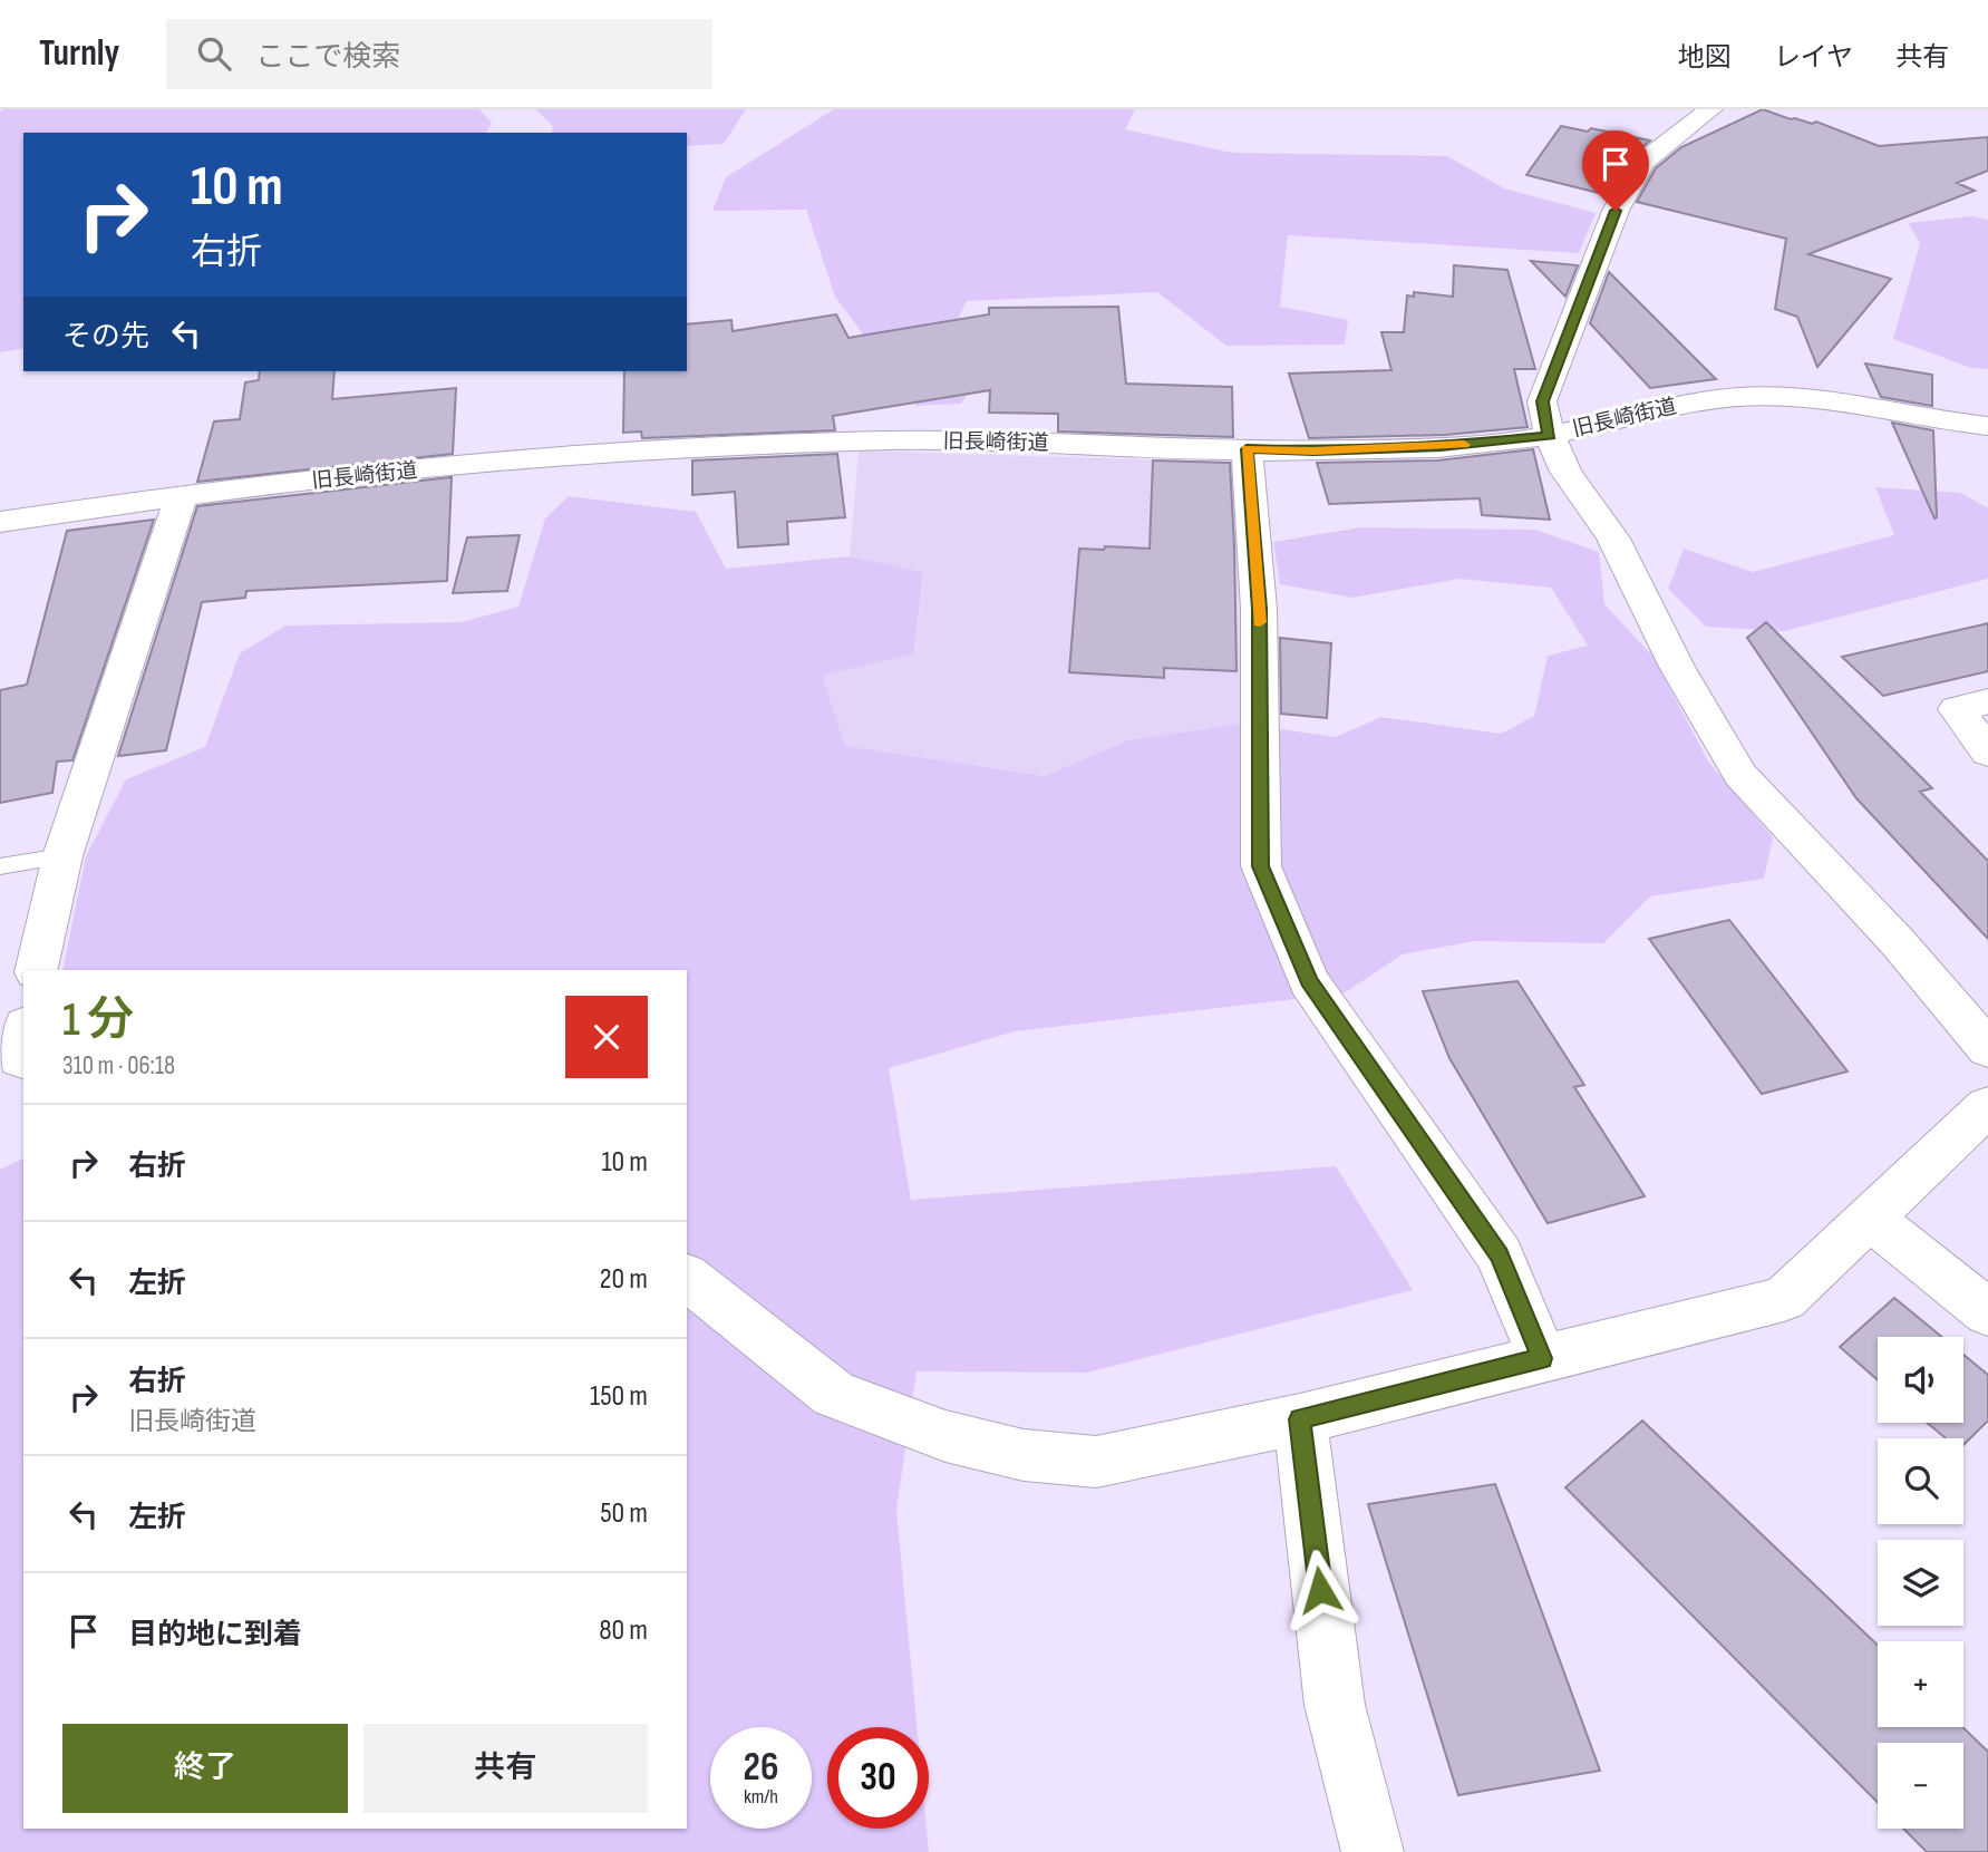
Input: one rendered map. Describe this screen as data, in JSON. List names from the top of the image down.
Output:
{
  "streets": {
    "street": ["旧長崎街道"]
  },
  "page": {
    "header": "Turnly",
    "search": "ここで検索",
    "nav": ["地図", "レイヤ", "共有"],
    "turn": ["10 m", "右折"],
    "then": "その先",
    "heading": ["1 分", "310 m · 06:18"],
    "list": [
      {
        "name": "右折",
        "value": "10 m"
      },
      {
        "name": "左折",
        "value": "20 m"
      },
      {
        "name": "右折",
        "note": "旧長崎街道",
        "value": "150 m"
      },
      {
        "name": "左折",
        "value": "50 m"
      },
      {
        "name": "目的地に到着",
        "value": "80 m"
      }
    ],
    "map_buttons": ["+", "−"],
    "buttons": ["終了", "共有"],
    "speed": "26 km/h",
    "limit": "30"
  }
}
